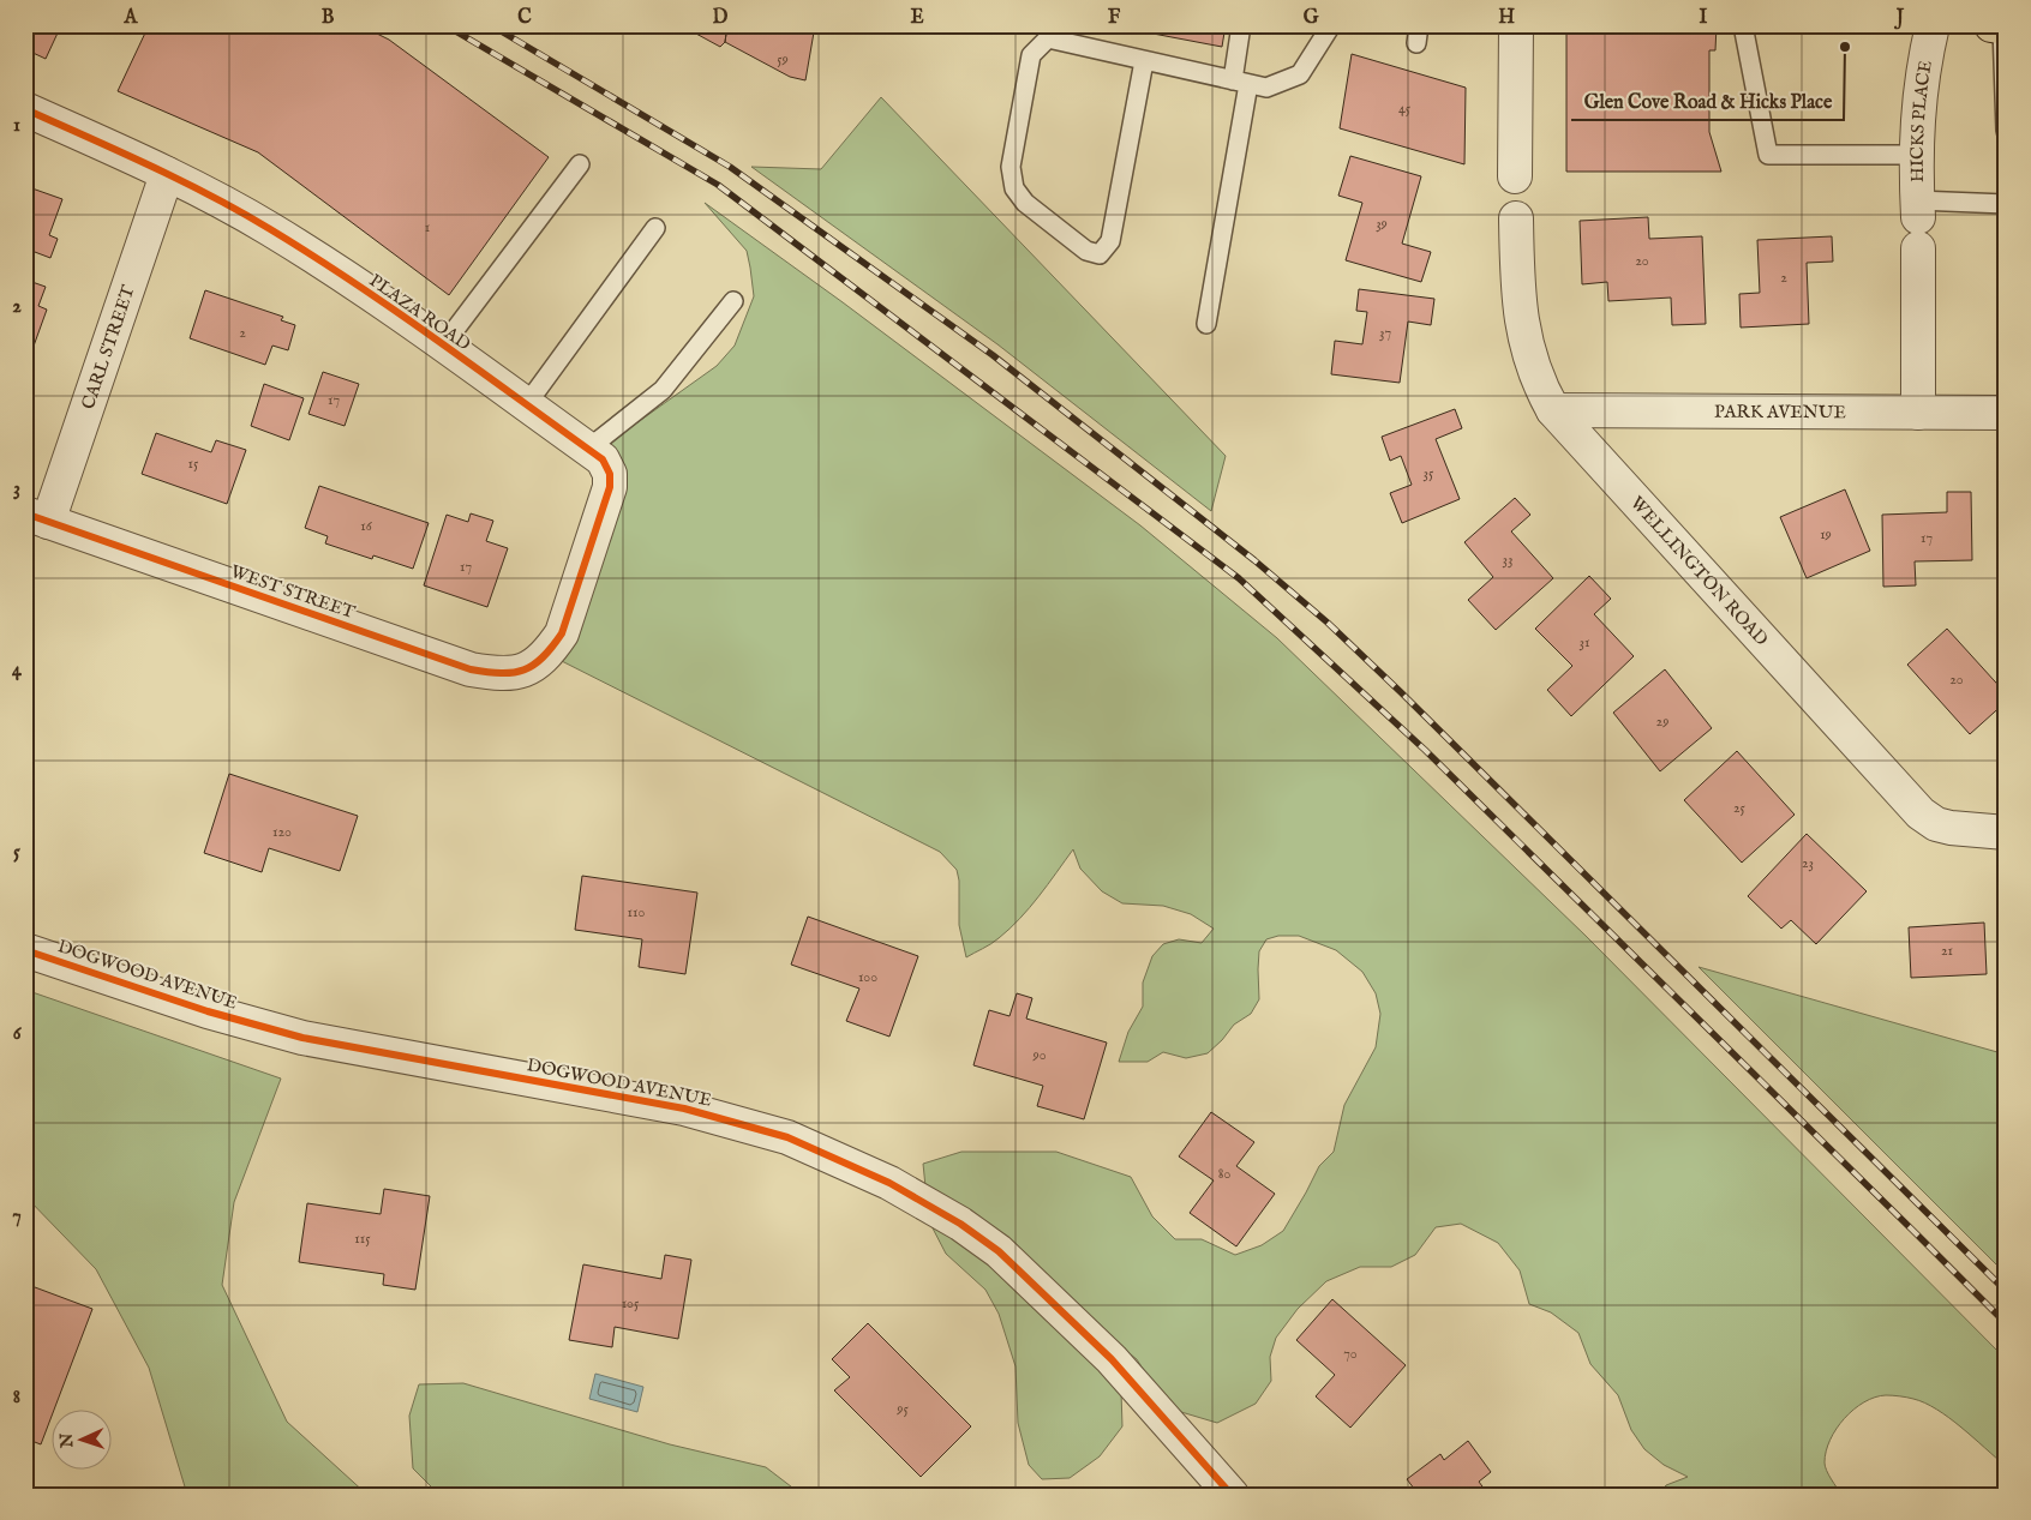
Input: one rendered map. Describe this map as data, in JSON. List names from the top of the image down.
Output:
{
  "streets": {
    "street": [
      "HICKS PLACE",
      "PLAZA ROAD",
      "CARL STREET",
      "PARK AVENUE",
      "WELLINGTON ROAD",
      "WEST STREET",
      "DOGWOOD AVENUE"
    ]
  },
  "crossings": [
    ["HICKS PLACE", "PARK AVENUE"],
    ["PLAZA ROAD", "CARL STREET"],
    ["PLAZA ROAD", "WEST STREET"],
    ["CARL STREET", "WEST STREET"],
    ["PARK AVENUE", "WELLINGTON ROAD"]
  ],
  "places": ["Glen Cove Road & Hicks Place"],
  "house_numbers": [
    "59",
    "45",
    "39",
    "1",
    "20",
    "2",
    "2",
    "37",
    "17",
    "15",
    "35",
    "16",
    "19",
    "17",
    "33",
    "17",
    "31",
    "20",
    "29",
    "25",
    "120",
    "23",
    "110",
    "21",
    "100",
    "90",
    "80",
    "115",
    "105",
    "70",
    "95"
  ],
  "north": "left",
  "grid": {
    "columns": [
      "A",
      "B",
      "C",
      "D",
      "E",
      "F",
      "G",
      "H",
      "I",
      "J"
    ],
    "rows": [
      "1",
      "2",
      "3",
      "4",
      "5",
      "6",
      "7",
      "8"
    ]
  }
}
